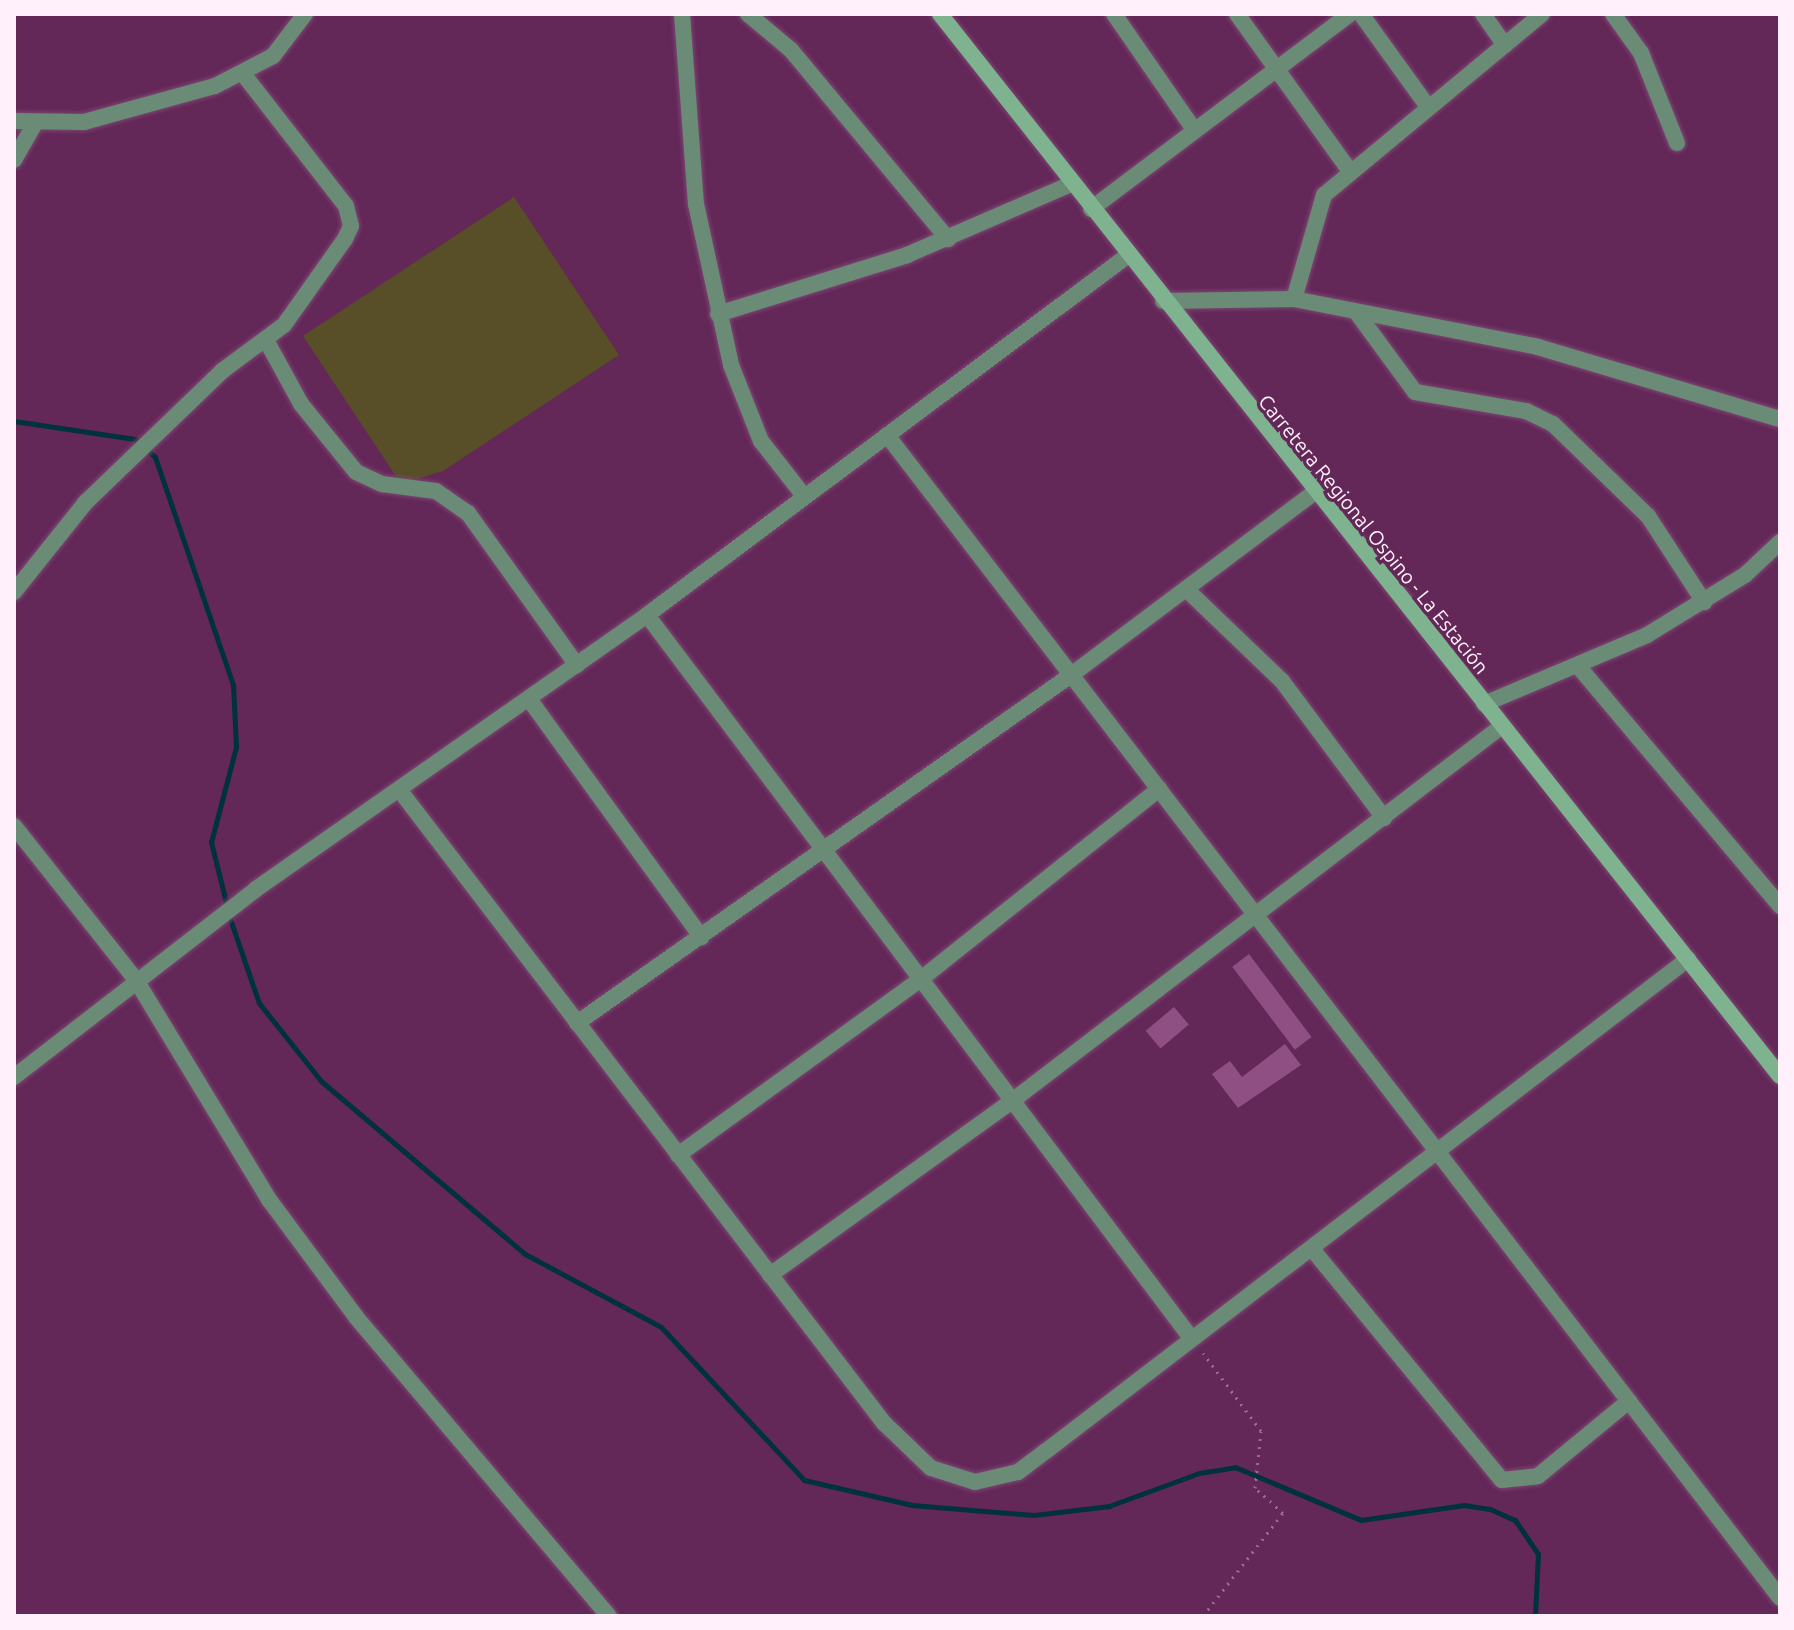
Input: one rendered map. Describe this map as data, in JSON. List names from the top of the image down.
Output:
{
  "streets": {
    "main road": ["Carretera Regional Ospino - La Estación"]
  }
}
